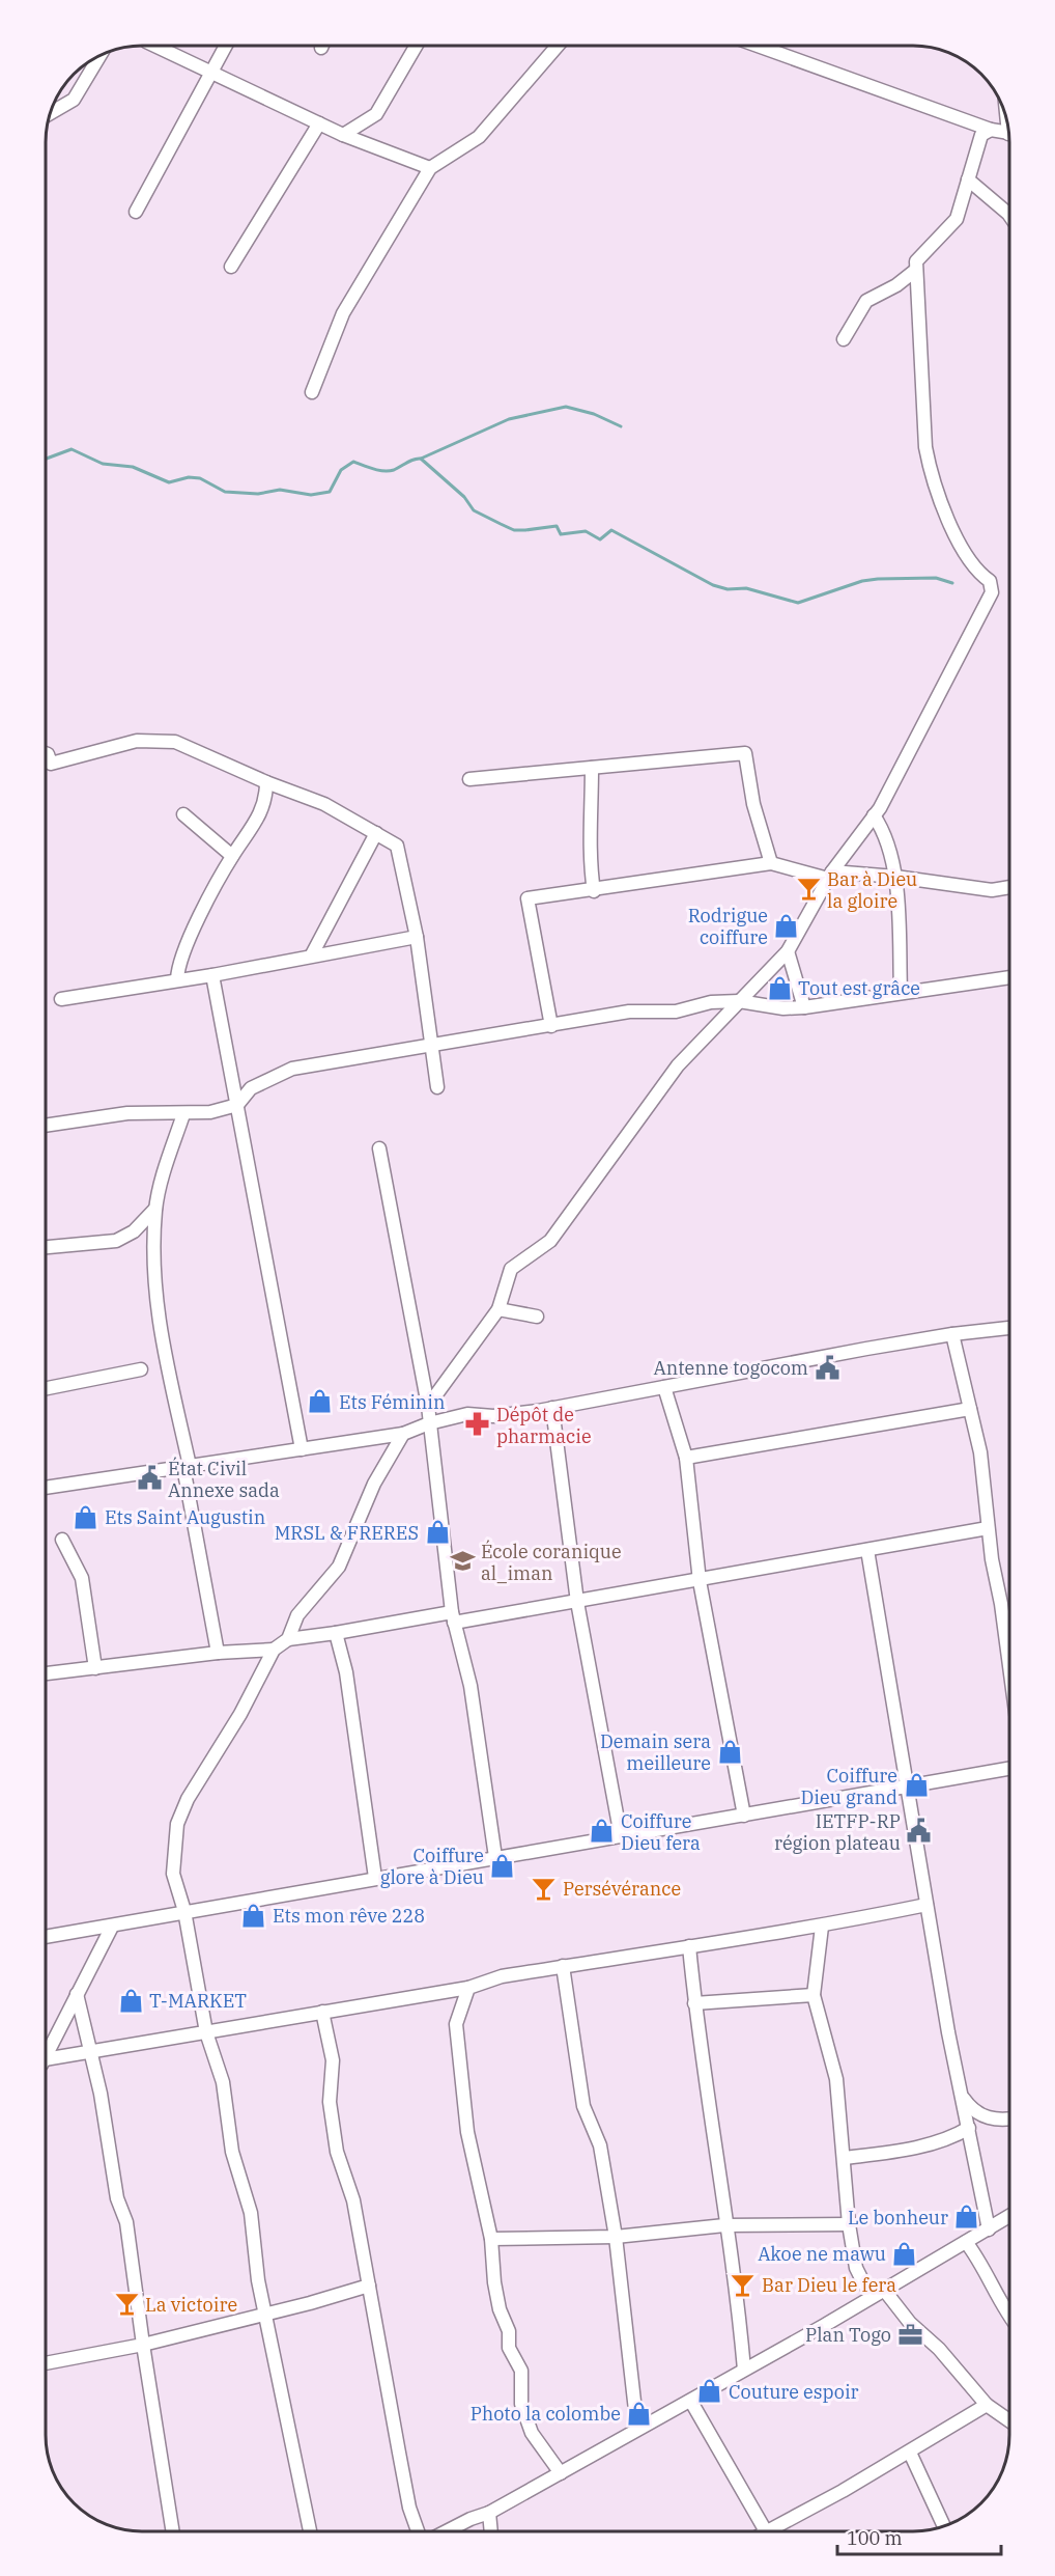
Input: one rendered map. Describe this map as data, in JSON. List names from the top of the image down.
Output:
{
  "places": {
    "bar": [
      "Bar à Dieu la gloire",
      "Persévérance",
      "Bar Dieu le fera",
      "La victoire"
    ],
    "shop": [
      "Rodrigue coiffure",
      "Tout est grâce",
      "Ets Féminin",
      "Ets Saint Augustin",
      "MRSL & FRERES",
      "Demain sera meilleure",
      "Coiffure Dieu grand",
      "Coiffure Dieu fera",
      "Coiffure glore à Dieu",
      "Ets mon rêve 228",
      "T-MARKET",
      "Le bonheur",
      "Akoe ne mawu",
      "Couture espoir",
      "Photo la colombe"
    ],
    "public building": ["Antenne togocom", "État Civil Annexe sada", "IETFP-RP région plateau"],
    "pharmacy": ["Dépôt de pharmacie"],
    "school or university": ["École coranique al_iman"],
    "office": ["Plan Togo"]
  },
  "scale_bar": "100 m"
}
